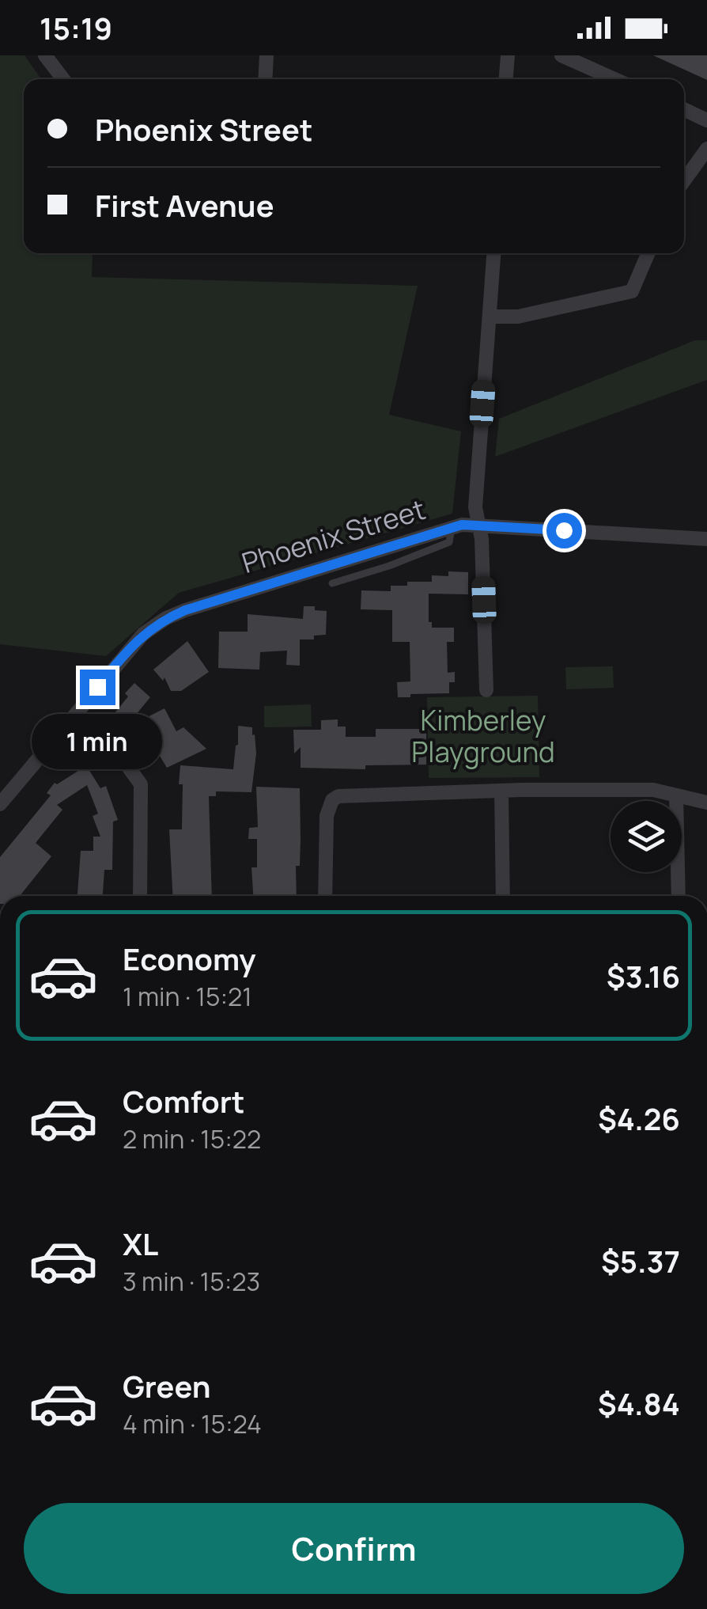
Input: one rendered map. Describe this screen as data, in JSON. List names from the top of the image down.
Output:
{
  "streets": {
    "street": ["Phoenix Street"]
  },
  "parks": ["Kimberley Playground"],
  "page": {
    "status": "15:19",
    "banner": ["Phoenix Street", "First Avenue"],
    "bubble": "1 min",
    "list": [
      {
        "name": "Economy",
        "note": "1 min · 15:21",
        "value": "$3.16"
      },
      {
        "name": "Comfort",
        "note": "2 min · 15:22",
        "value": "$4.26"
      },
      {
        "name": "XL",
        "note": "3 min · 15:23",
        "value": "$5.37"
      },
      {
        "name": "Green",
        "note": "4 min · 15:24",
        "value": "$4.84"
      }
    ],
    "buttons": "Confirm"
  }
}
